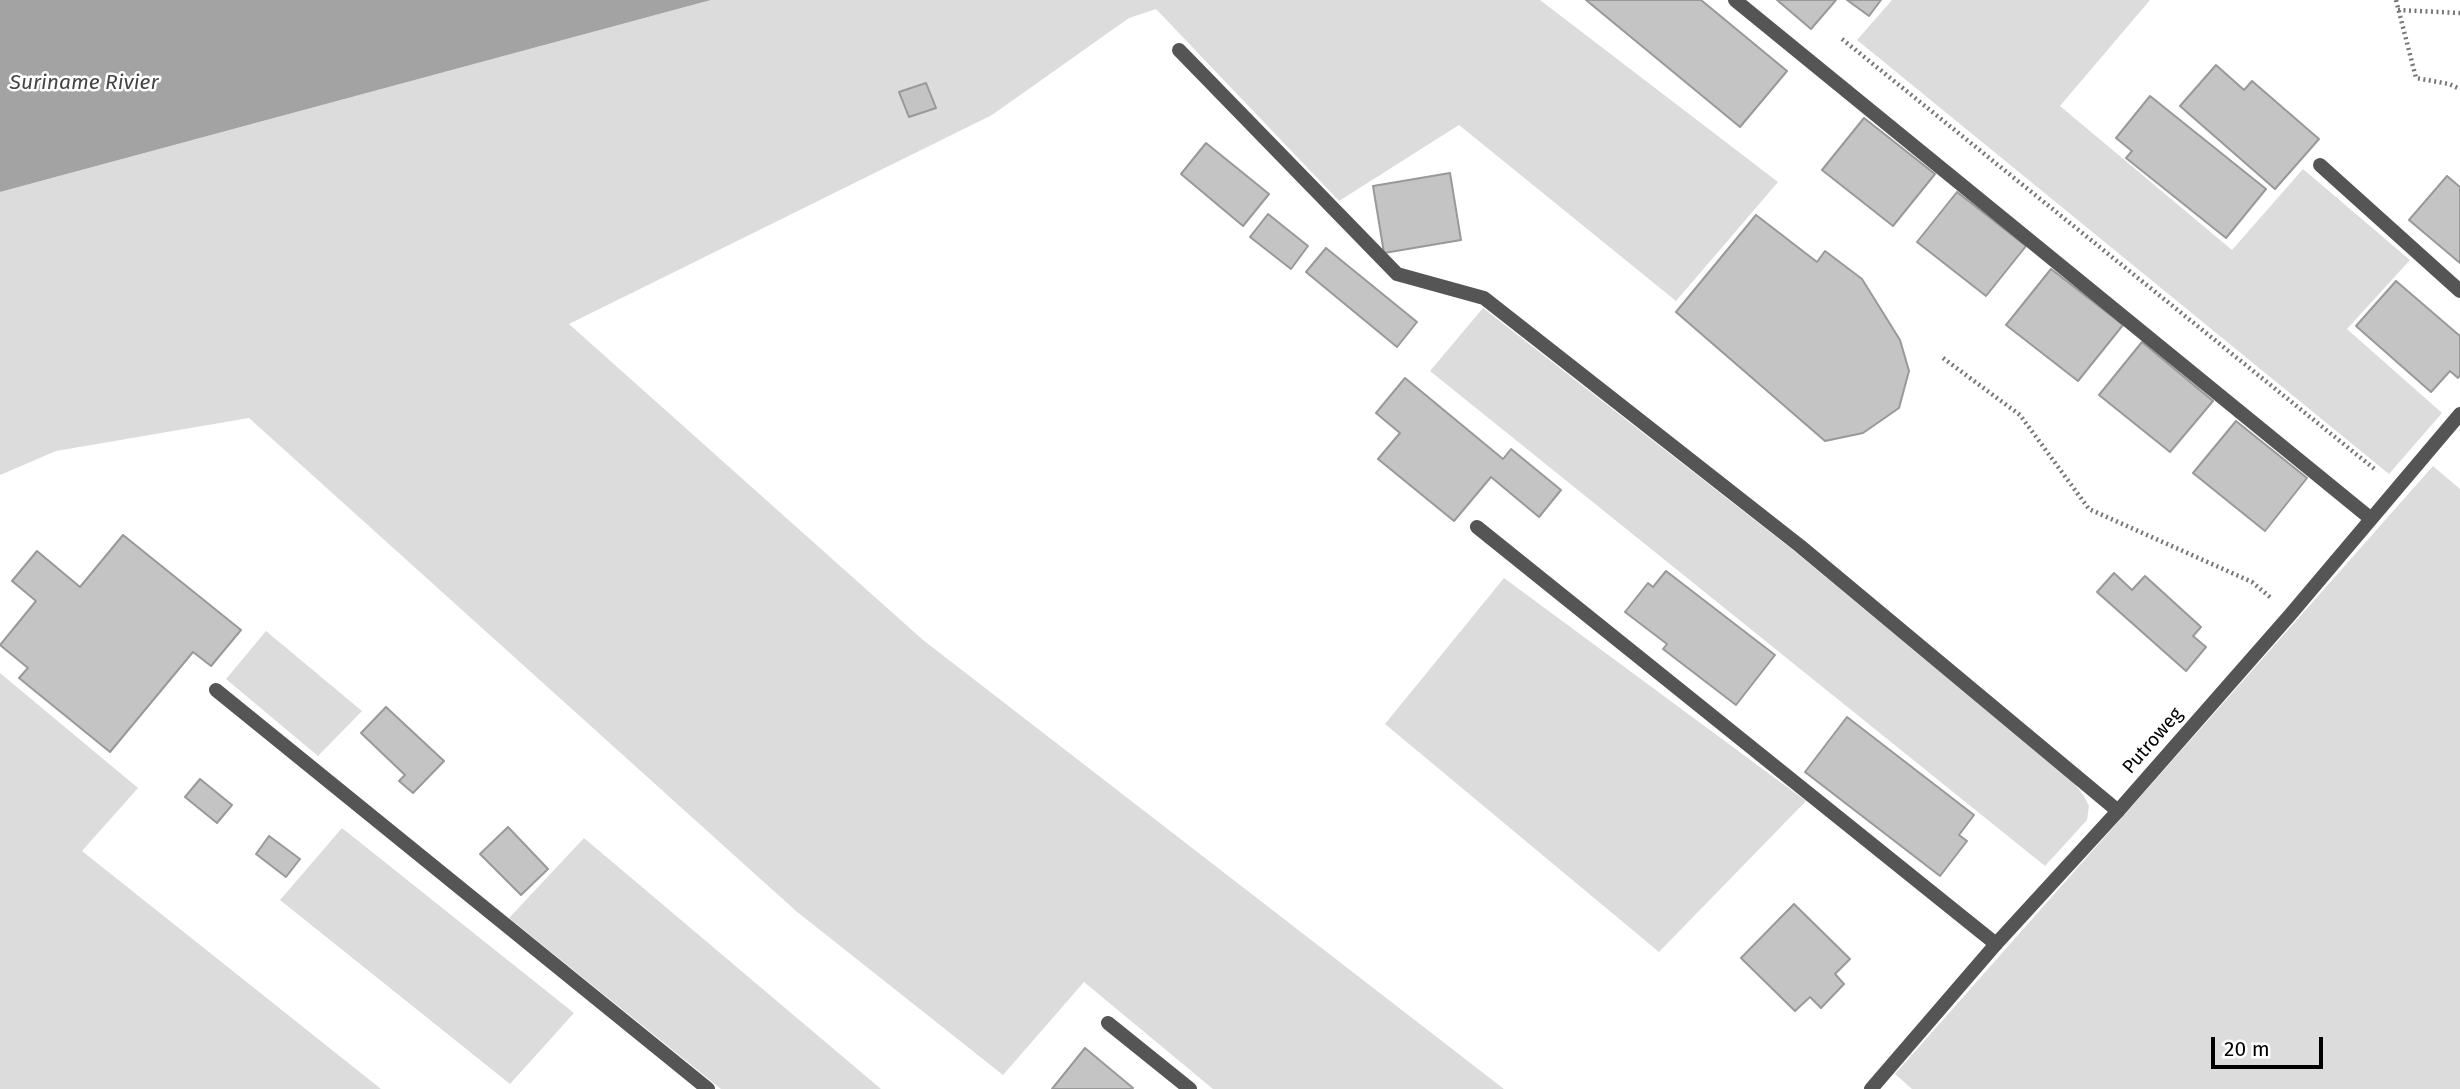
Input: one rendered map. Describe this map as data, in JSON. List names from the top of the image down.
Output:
{
  "streets": {
    "street": ["Putroweg"]
  },
  "water": ["Suriname Rivier"],
  "scale_bar": "20 m"
}
